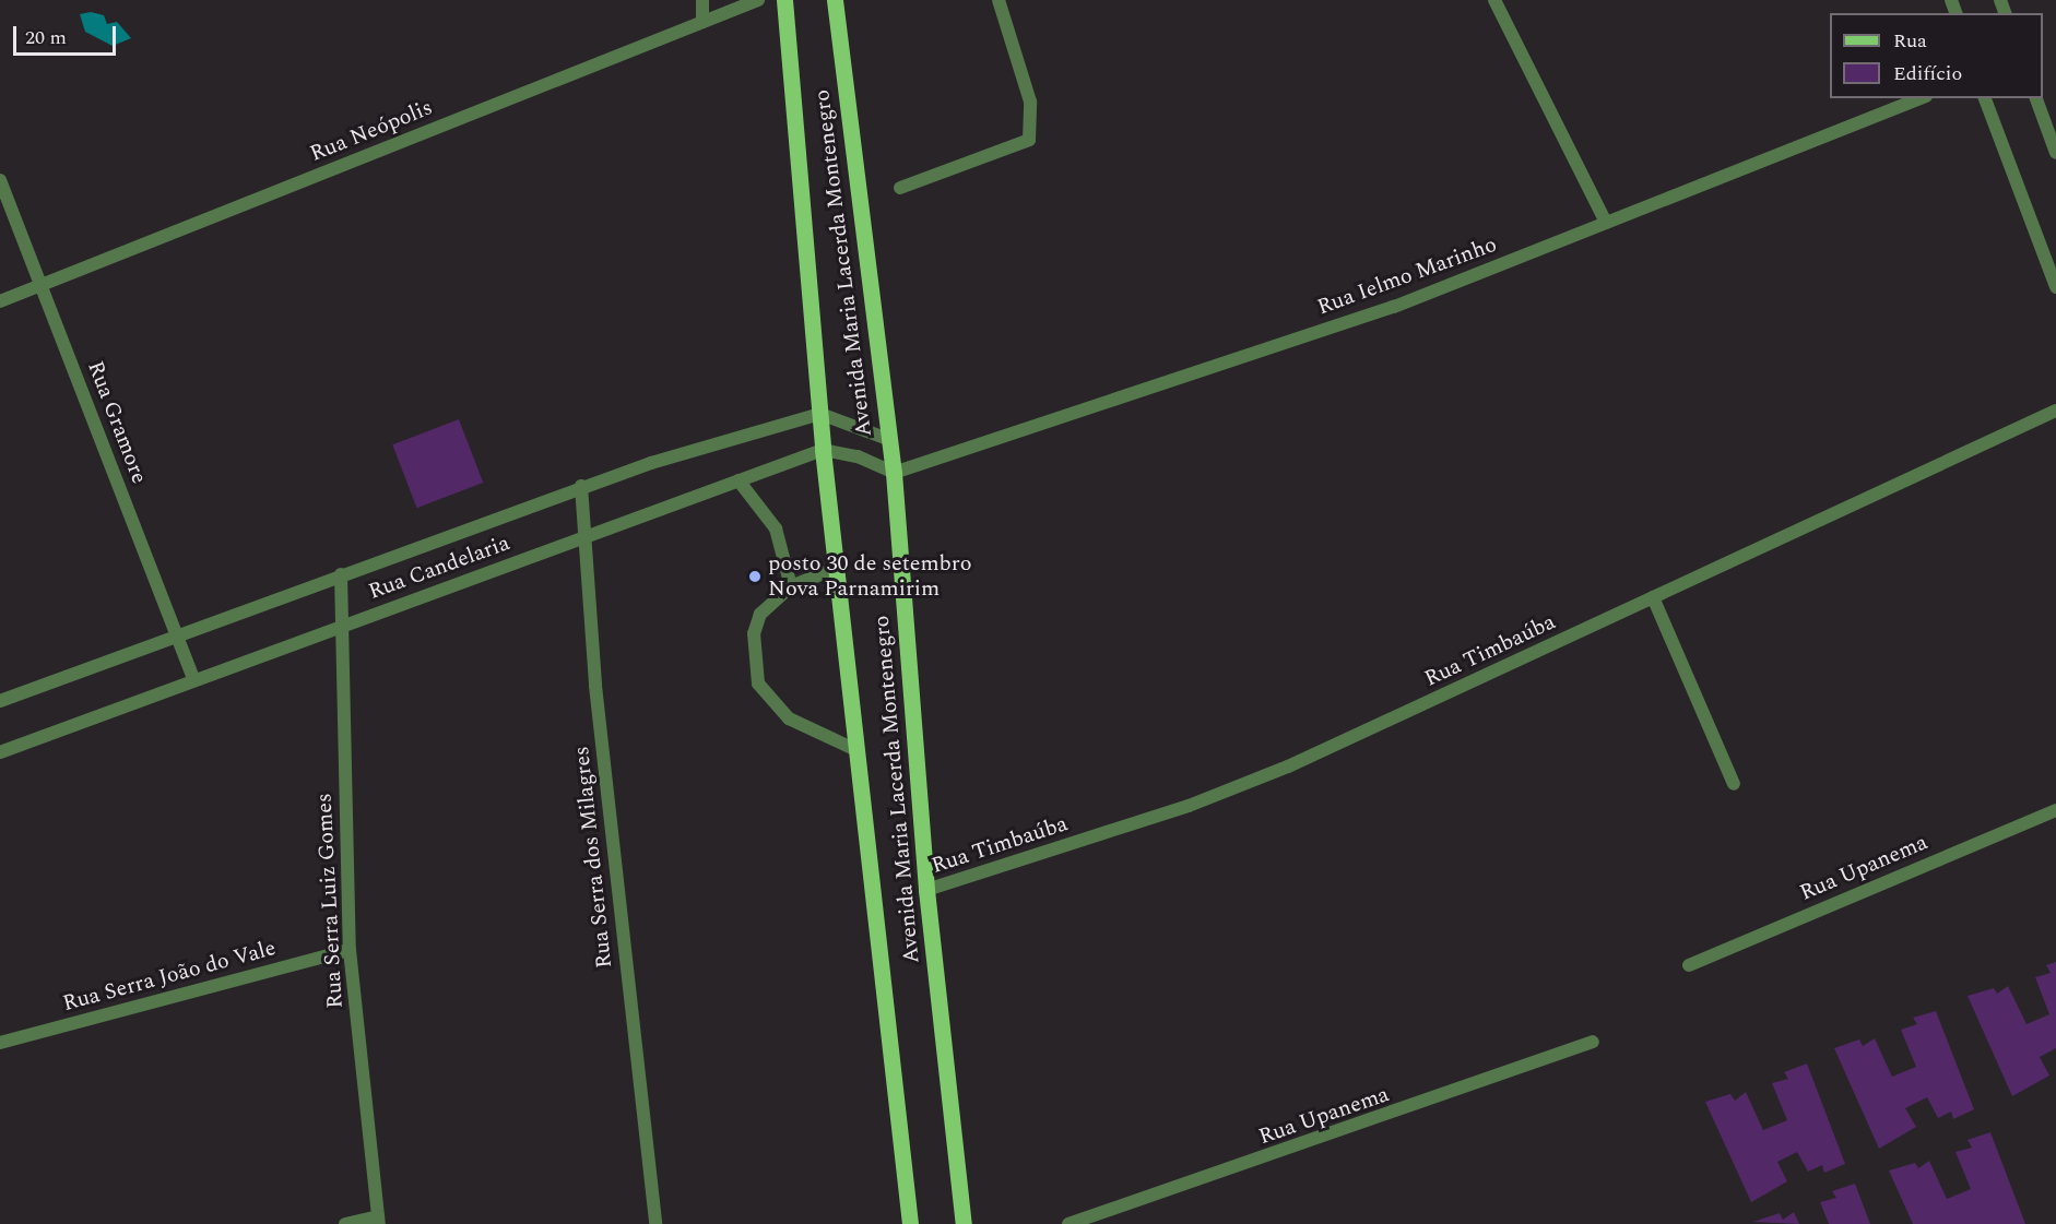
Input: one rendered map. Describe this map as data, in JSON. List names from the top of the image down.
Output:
{
  "streets": {
    "main road": ["Avenida Maria Lacerda Montenegro"],
    "street": [
      "Rua Neópolis",
      "Rua Ielmo Marinho",
      "Rua Gramore",
      "Rua Candelaria",
      "Rua Timbaúba",
      "Rua Serra dos Milagres",
      "Rua Upanema",
      "Rua Serra Luiz Gomes",
      "Rua Serra João do Vale"
    ]
  },
  "crossings": [
    ["Rua Neópolis", "Rua Gramore"],
    ["Avenida Maria Lacerda Montenegro", "Rua Ielmo Marinho"],
    ["Avenida Maria Lacerda Montenegro", "Rua Candelaria"],
    ["Avenida Maria Lacerda Montenegro", "Rua Timbaúba"],
    ["Rua Gramore", "Rua Candelaria"],
    ["Rua Candelaria", "Rua Serra dos Milagres"],
    ["Rua Candelaria", "Rua Serra Luiz Gomes"],
    ["Rua Serra Luiz Gomes", "Rua Serra João do Vale"]
  ],
  "places": ["posto 30 de setembro Nova Parnamirim"],
  "legend": ["Rua", "Edifício"],
  "scale_bar": "20 m"
}
